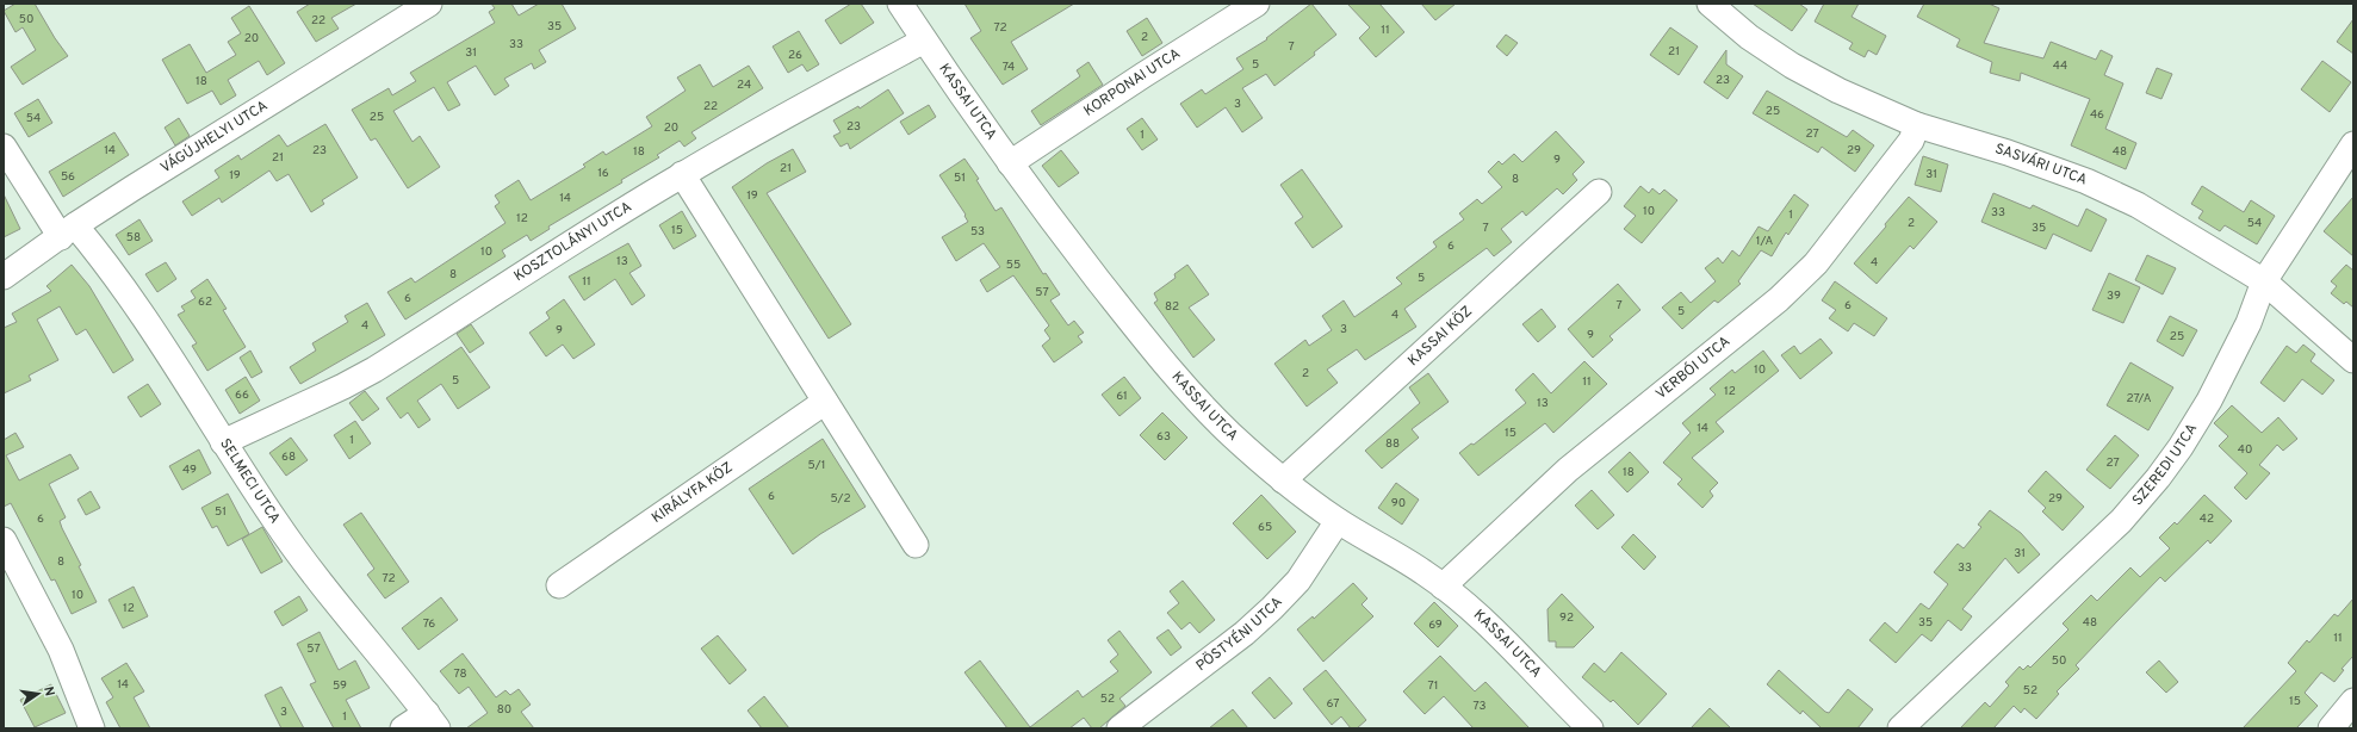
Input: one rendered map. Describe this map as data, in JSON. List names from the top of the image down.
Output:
{
  "streets": {
    "street": [
      "KORPONAI UTCA",
      "KASSAI UTCA",
      "VÁGÚJHELYI UTCA",
      "SASVÁRI UTCA",
      "KOSZTOLÁNYI UTCA",
      "KASSAI KÖZ",
      "VERBÓI UTCA",
      "SZEREDI UTCA",
      "SELMECI UTCA",
      "KIRÁLYFA KÖZ",
      "PÖSTYÉNI UTCA"
    ]
  },
  "crossings": [
    ["KORPONAI UTCA", "KASSAI UTCA"],
    ["KASSAI UTCA", "KOSZTOLÁNYI UTCA"],
    ["KASSAI UTCA", "KASSAI KÖZ"],
    ["KASSAI UTCA", "VERBÓI UTCA"],
    ["KASSAI UTCA", "PÖSTYÉNI UTCA"],
    ["VÁGÚJHELYI UTCA", "SELMECI UTCA"],
    ["SASVÁRI UTCA", "VERBÓI UTCA"],
    ["SASVÁRI UTCA", "SZEREDI UTCA"],
    ["KOSZTOLÁNYI UTCA", "SELMECI UTCA"]
  ],
  "house_numbers": [
    "50",
    "22",
    "35",
    "72",
    "11",
    "2",
    "20",
    "33",
    "7",
    "21",
    "31",
    "26",
    "5",
    "44",
    "74",
    "23",
    "18",
    "24",
    "3",
    "22",
    "25",
    "46",
    "25",
    "54",
    "23",
    "20",
    "27",
    "1",
    "14",
    "23",
    "29",
    "18",
    "48",
    "21",
    "9",
    "21",
    "16",
    "31",
    "19",
    "56",
    "51",
    "8",
    "19",
    "14",
    "10",
    "33",
    "1",
    "12",
    "2",
    "54",
    "7",
    "35",
    "15",
    "53",
    "58",
    "1/A",
    "6",
    "10",
    "13",
    "4",
    "55",
    "8",
    "5",
    "11",
    "57",
    "39",
    "6",
    "62",
    "7",
    "6",
    "82",
    "5",
    "4",
    "4",
    "3",
    "9",
    "9",
    "25",
    "10",
    "2",
    "5",
    "11",
    "12",
    "66",
    "61",
    "27/A",
    "13",
    "14",
    "15",
    "63",
    "1",
    "88",
    "40",
    "68",
    "27",
    "5/1",
    "49",
    "18",
    "6",
    "5/2",
    "29",
    "90",
    "51",
    "6",
    "42",
    "65",
    "31",
    "8",
    "33",
    "72",
    "10",
    "12",
    "92",
    "35",
    "48",
    "76",
    "69",
    "11",
    "57",
    "50",
    "78",
    "14",
    "59",
    "71",
    "52",
    "52",
    "15",
    "67",
    "73",
    "80",
    "3",
    "1"
  ],
  "north": "right"
}
